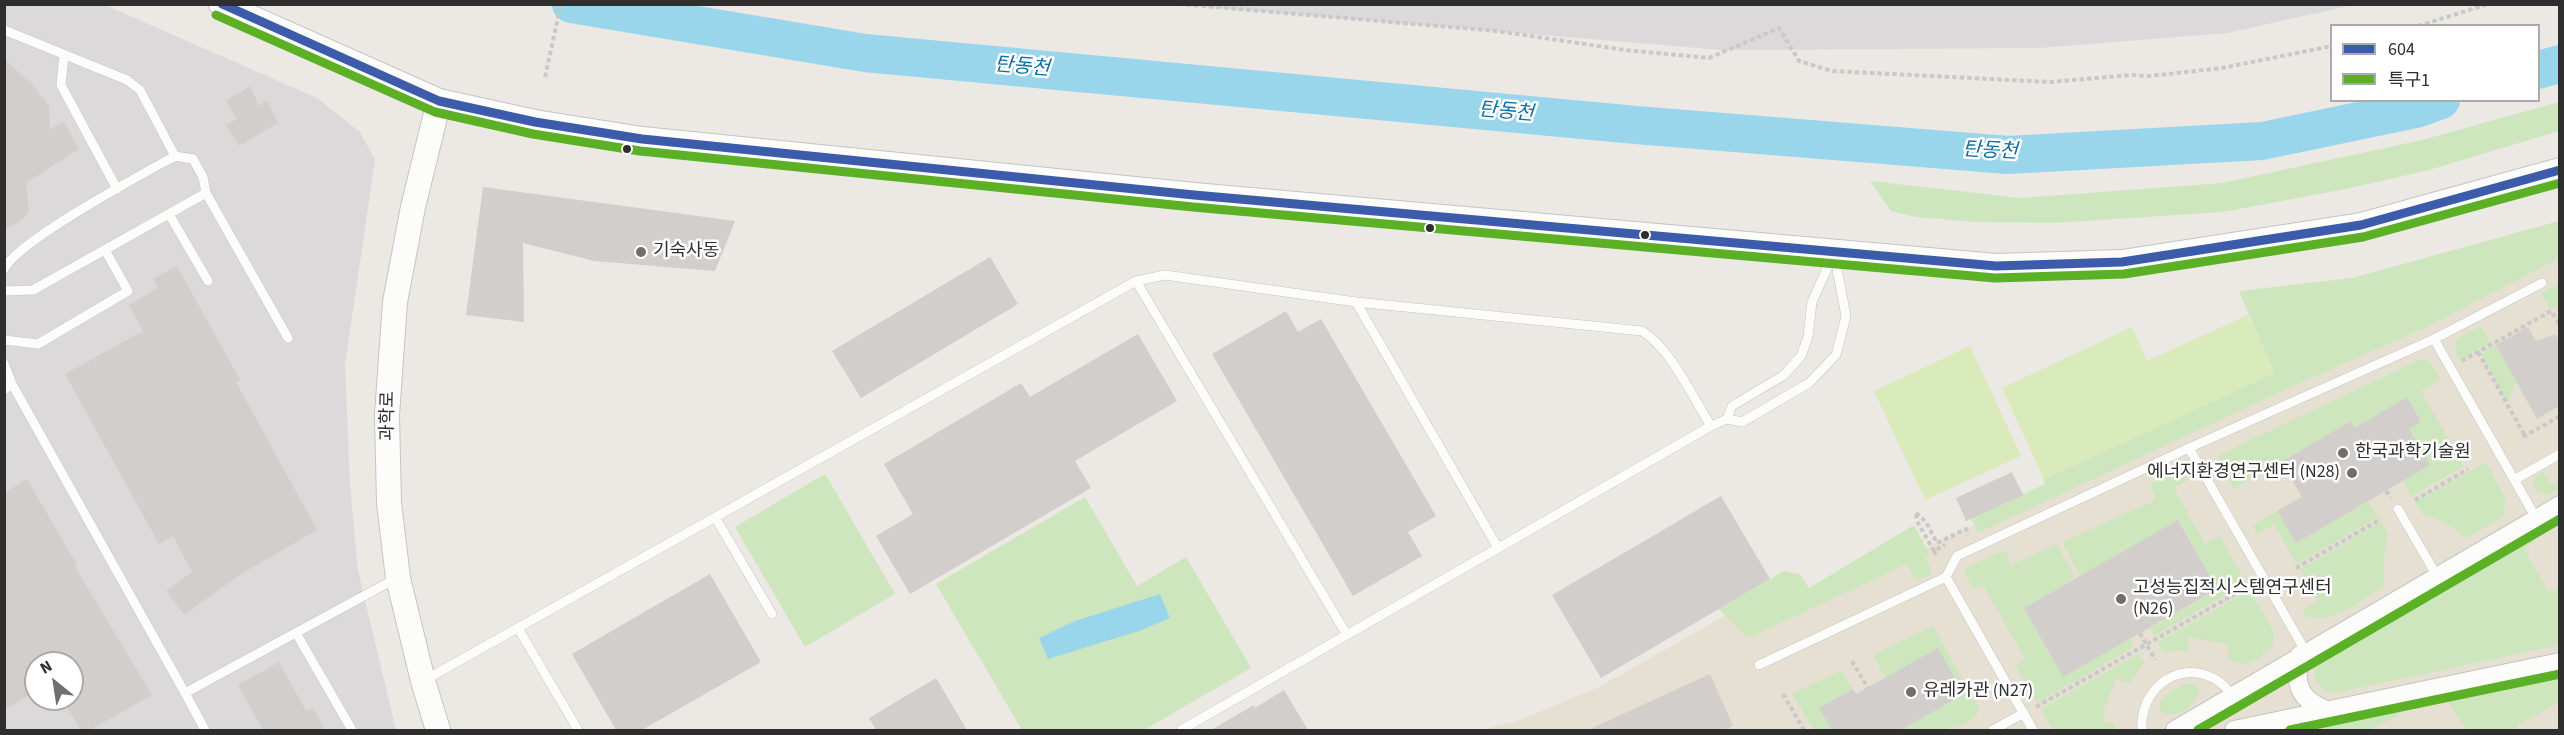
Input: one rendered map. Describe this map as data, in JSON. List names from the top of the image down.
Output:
{
  "streets": {
    "main road": ["과학로"]
  },
  "water": ["탄동천"],
  "places": [
    "기숙사동",
    "한국과학기술원",
    "에너지환경연구센터 (N28)",
    "고성능집적시스템연구센터 (N26)",
    "유레카관 (N27)"
  ],
  "lines": ["transit line 604", "transit line 특구1"],
  "legend": ["604", "특구1"],
  "north": "top left"
}
